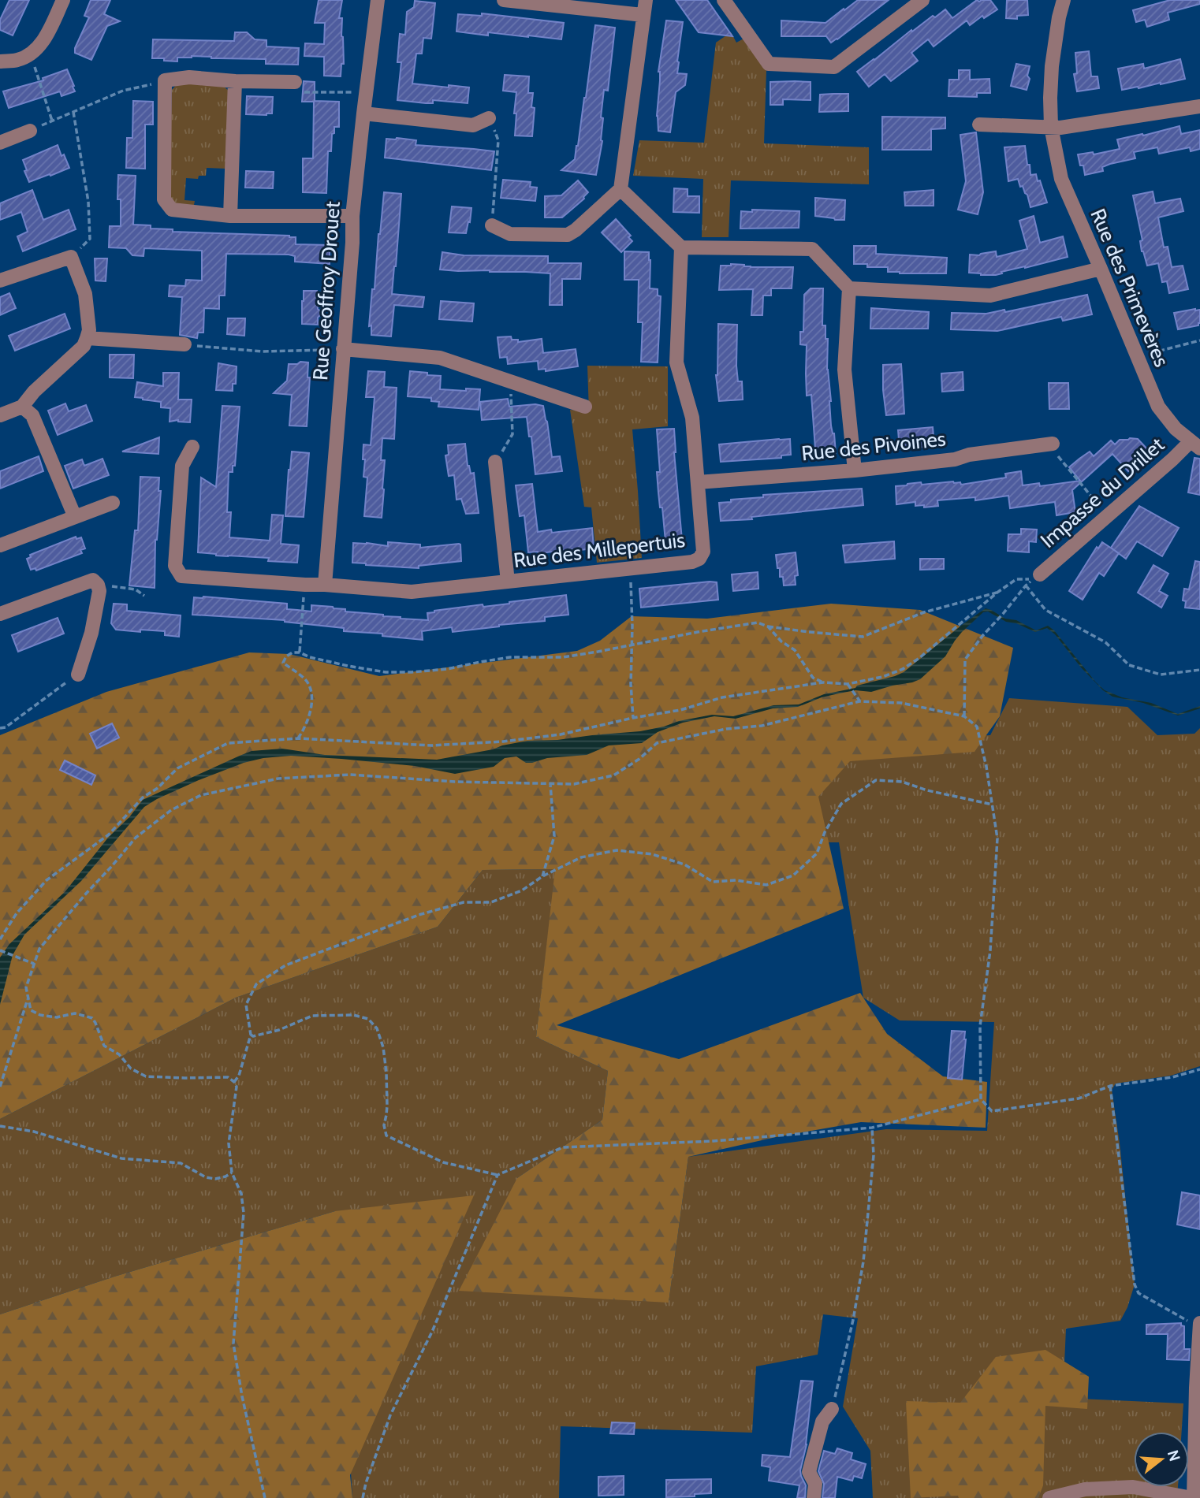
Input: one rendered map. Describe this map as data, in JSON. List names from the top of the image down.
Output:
{
  "streets": {
    "street": [
      "Rue des Primevères",
      "Rue Geoffroy Drouet",
      "Rue des Pivoines",
      "Impasse du Drillet",
      "Rue des Millepertuis"
    ]
  },
  "crossings": [
    ["Rue des Primevères", "Impasse du Drillet"],
    ["Rue Geoffroy Drouet", "Rue des Millepertuis"],
    ["Rue des Pivoines", "Rue des Millepertuis"]
  ],
  "north": "right"
}
